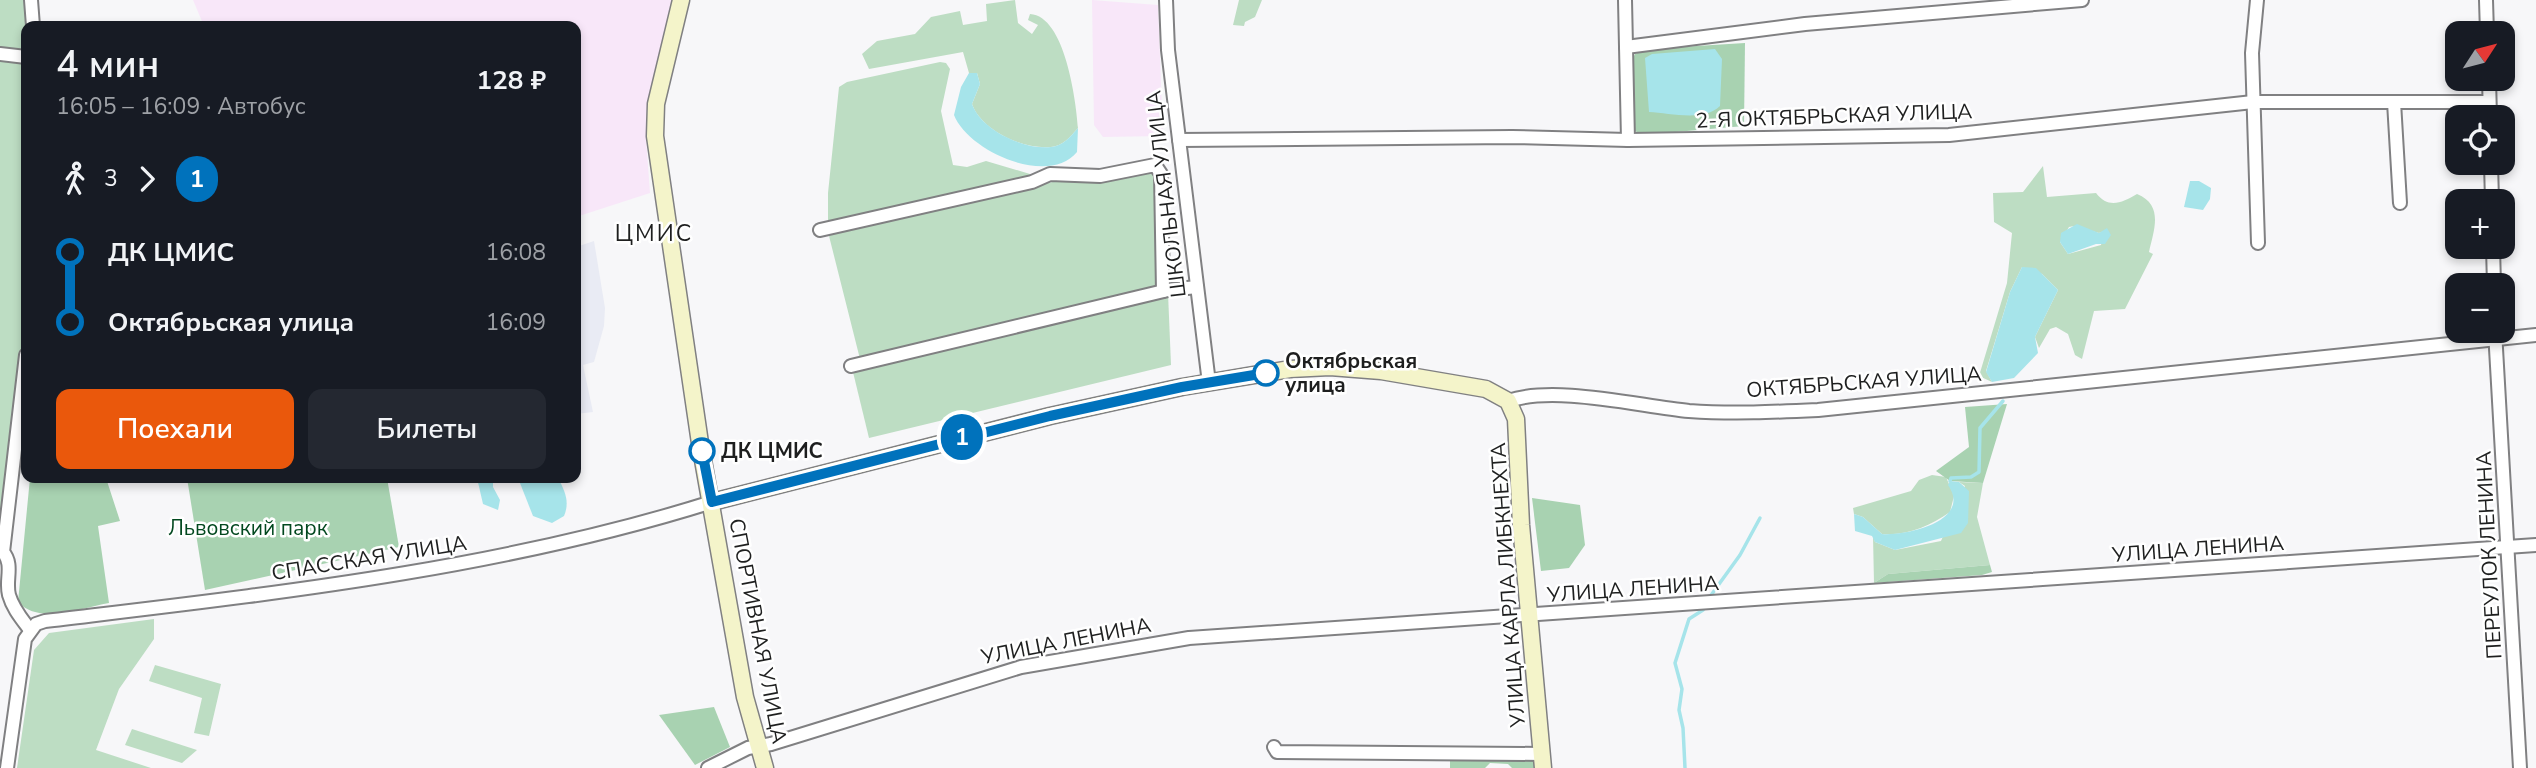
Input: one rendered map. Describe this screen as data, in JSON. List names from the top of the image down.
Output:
{
  "streets": {
    "street": [
      "2-Я ОКТЯБРЬСКАЯ УЛИЦА",
      "ШКОЛЬНАЯ УЛИЦА",
      "ОКТЯБРЬСКАЯ УЛИЦА",
      "УЛИЦА ЛЕНИНА",
      "ПЕРЕУЛОК ЛЕНИНА",
      "СПАССКАЯ УЛИЦА",
      "УЛИЦА КАРЛА ЛИБКНЕХТА",
      "СПОРТИВНАЯ УЛИЦА"
    ]
  },
  "crossings": [
    ["2-Я ОКТЯБРЬСКАЯ УЛИЦА", "ШКОЛЬНАЯ УЛИЦА"],
    ["ОКТЯБРЬСКАЯ УЛИЦА", "УЛИЦА КАРЛА ЛИБКНЕХТА"],
    ["УЛИЦА ЛЕНИНА", "ПЕРЕУЛОК ЛЕНИНА"],
    ["УЛИЦА ЛЕНИНА", "УЛИЦА КАРЛА ЛИБКНЕХТА"],
    ["УЛИЦА ЛЕНИНА", "СПОРТИВНАЯ УЛИЦА"],
    ["СПАССКАЯ УЛИЦА", "СПОРТИВНАЯ УЛИЦА"]
  ],
  "districts": ["ЦМИС"],
  "parks": ["Львовский парк"],
  "places": ["Октябрьская улица", "ДК ЦМИС"],
  "lines": ["bus line 1"],
  "north": "top right",
  "page": {
    "on_map": "1",
    "map_buttons": ["+", "−"],
    "heading": ["4 мин", "16:05 – 16:09 · Автобус", "128 ₽"],
    "legs": ["3", "1"],
    "list": [
      {
        "name": "ДК ЦМИС",
        "value": "16:08"
      },
      {
        "name": "Октябрьская улица",
        "value": "16:09"
      }
    ],
    "buttons": ["Поехали", "Билеты"]
  }
}
